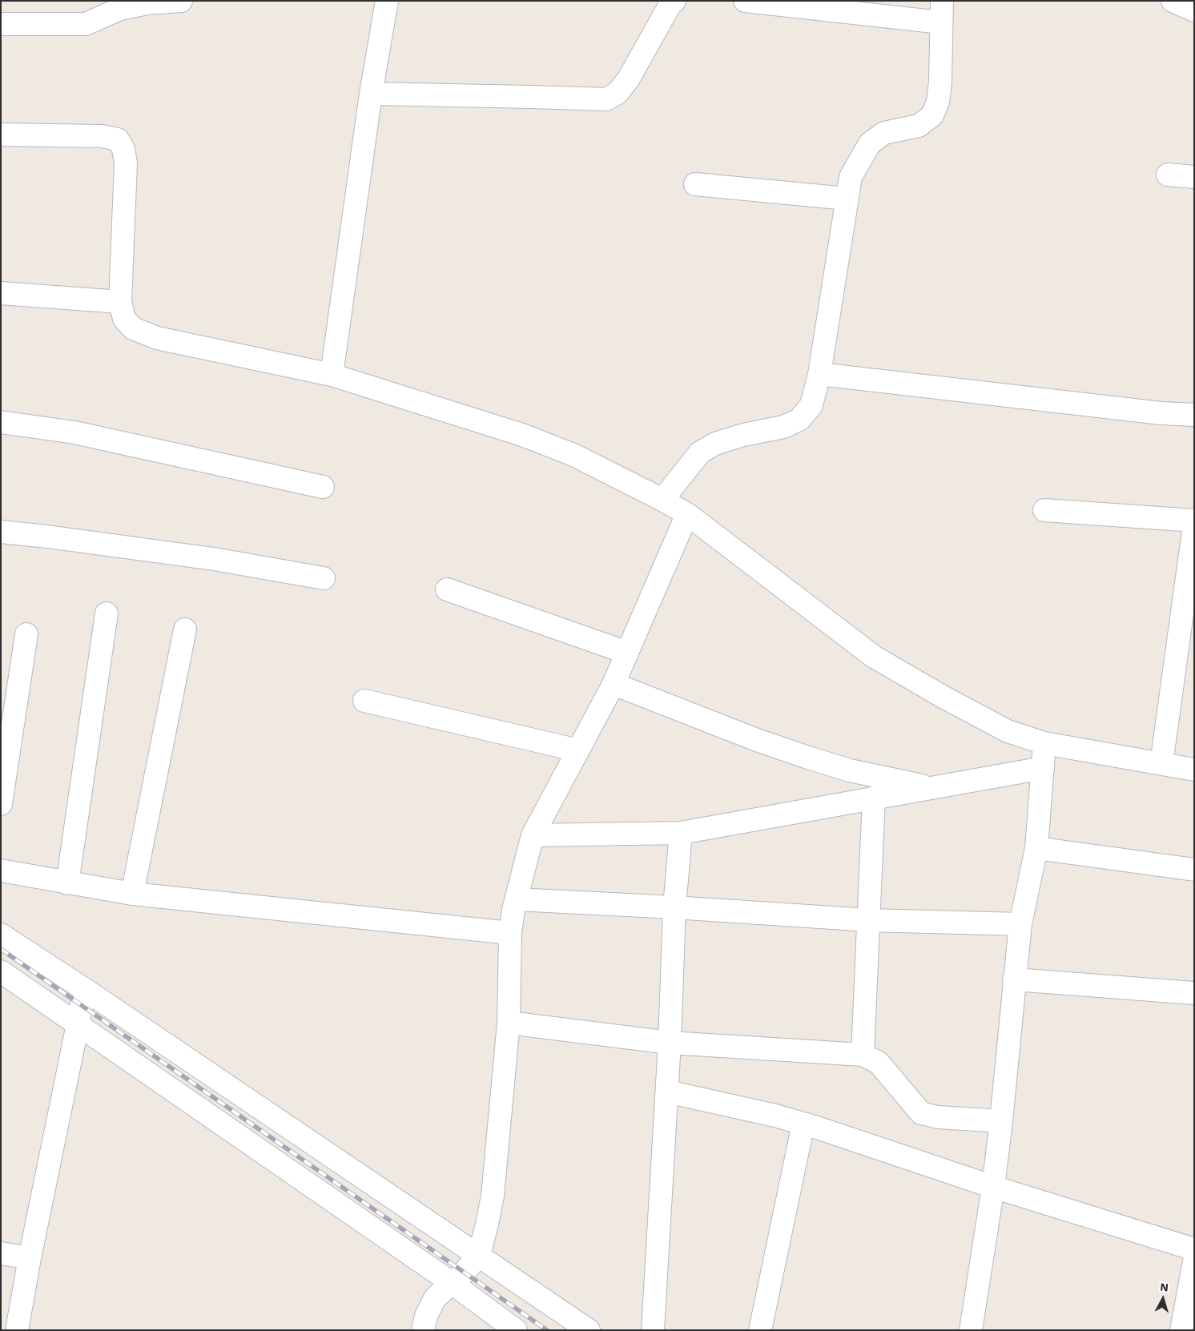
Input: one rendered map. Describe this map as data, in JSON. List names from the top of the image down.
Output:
{
  "north": "top"
}
